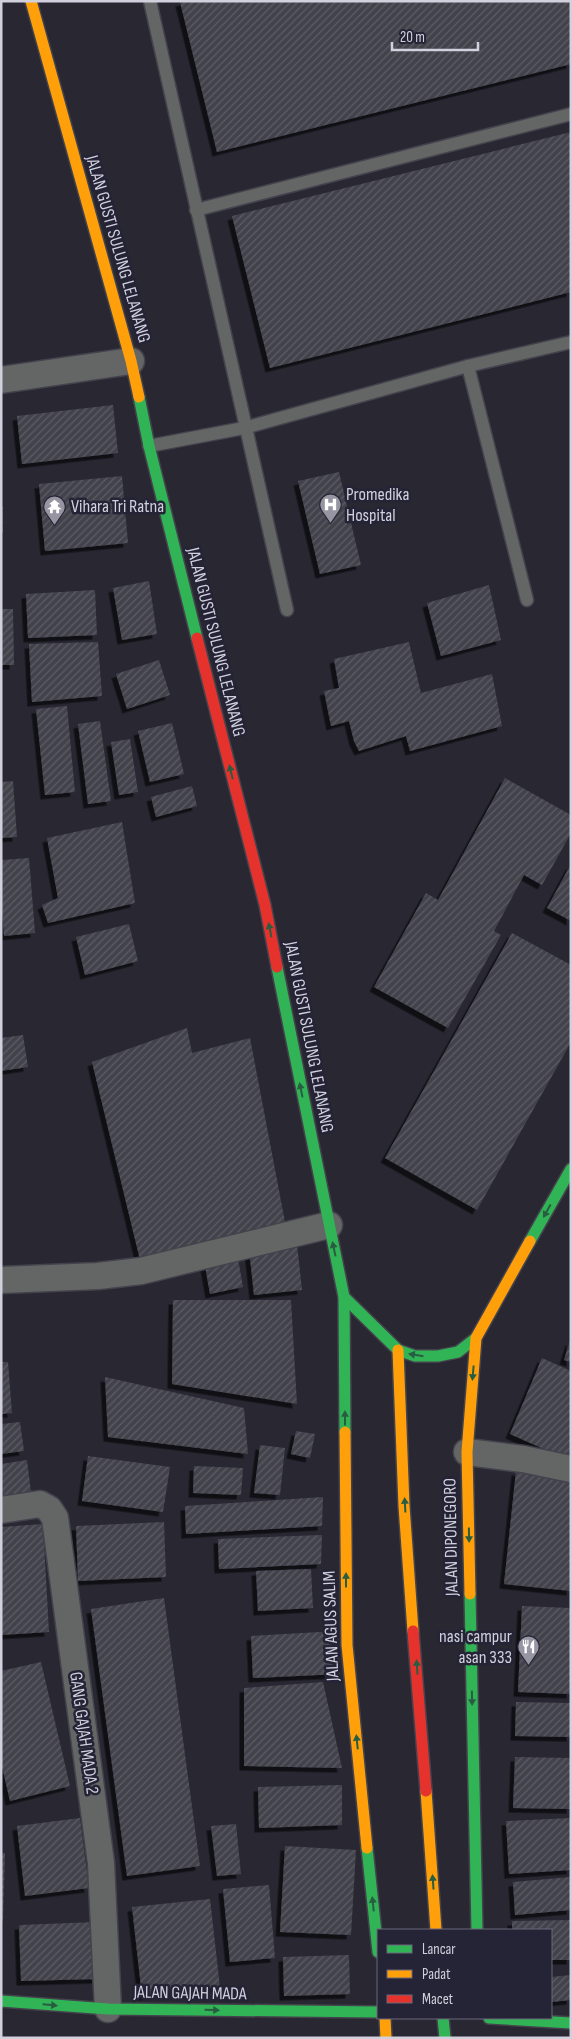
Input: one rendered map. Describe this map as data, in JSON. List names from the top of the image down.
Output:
{
  "streets": {
    "street": [
      "JALAN GUSTI SULUNG LELANANG",
      "JALAN DIPONEGORO",
      "JALAN AGUS SALIM",
      "GANG GAJAH MADA 2",
      "JALAN GAJAH MADA"
    ]
  },
  "crossings": [
    ["JALAN GUSTI SULUNG LELANANG", "JALAN AGUS SALIM"],
    ["GANG GAJAH MADA 2", "JALAN GAJAH MADA"]
  ],
  "one_way": ["JALAN GUSTI SULUNG LELANANG", "JALAN GAJAH MADA"],
  "places": {
    "hospital": ["Promedika Hospital"],
    "temple": ["Vihara Tri Ratna"],
    "restaurant": ["nasi campur asan 333"]
  },
  "legend": ["Lancar", "Padat", "Macet"],
  "scale_bar": "20 m"
}
